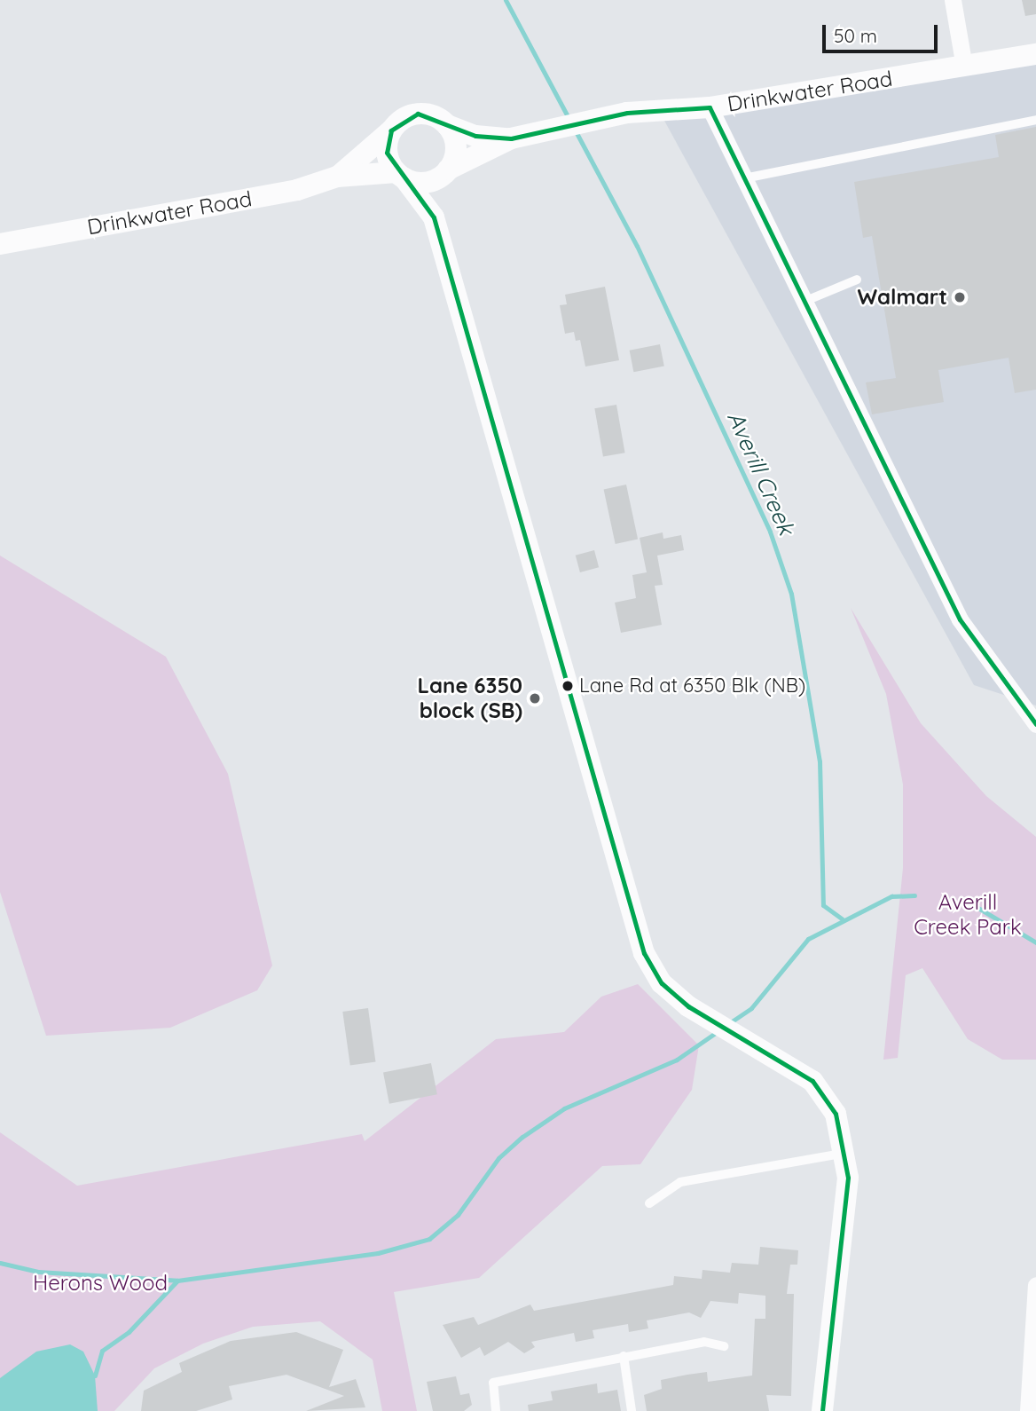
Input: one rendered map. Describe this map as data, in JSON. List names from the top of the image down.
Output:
{
  "streets": {
    "street": ["Drinkwater Road"]
  },
  "water": ["Averill Creek"],
  "parks": ["Averill Creek Park", "Herons Wood"],
  "places": ["Walmart", "Lane Rd at 6350 Blk (NB)", "Lane 6350 block (SB)"],
  "scale_bar": "50 m"
}
